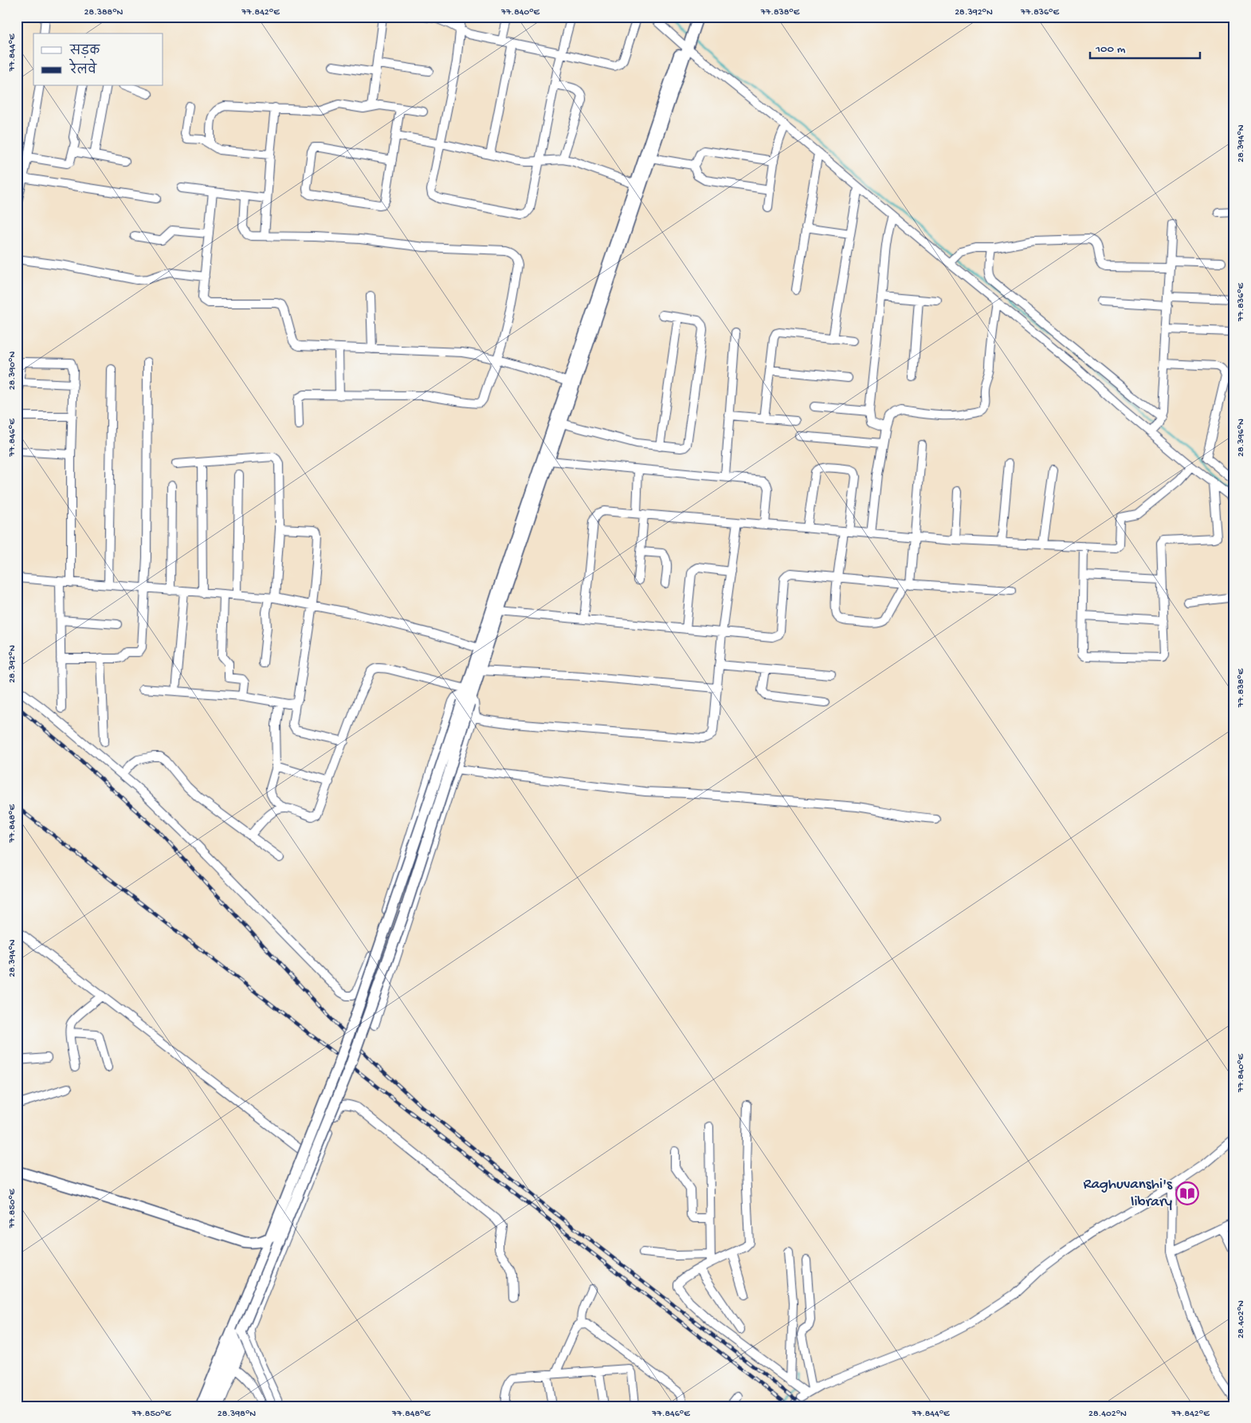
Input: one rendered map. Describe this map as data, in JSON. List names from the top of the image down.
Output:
{
  "places": {
    "library": ["Raghuvanshi's library"]
  },
  "legend": ["सड़क", "रेलवे"],
  "scale_bar": "100 m",
  "coordinates": [
    "28.388°N",
    "77.842°E",
    "77.840°E",
    "77.838°E",
    "28.392°N",
    "77.836°E",
    "77.844°E",
    "28.394°N",
    "28.390°N",
    "28.396°N",
    "77.846°E",
    "77.848°E",
    "77.850°E",
    "28.402°N",
    "28.398°N"
  ]
}
